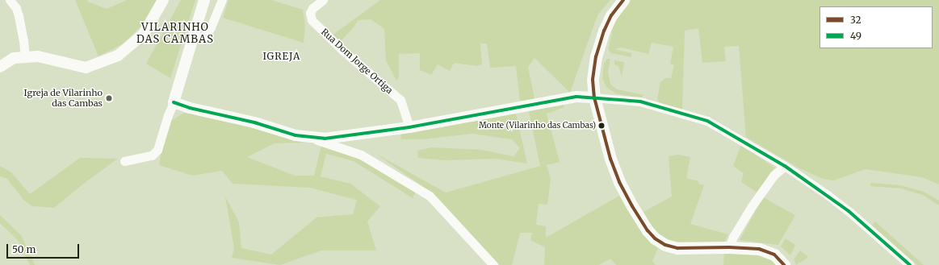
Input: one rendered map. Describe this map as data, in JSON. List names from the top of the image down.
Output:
{
  "streets": {
    "street": ["Rua Dom Jorge Ortiga"]
  },
  "districts": ["VILARINHO DAS CAMBAS", "IGREJA"],
  "places": ["Igreja de Vilarinho das Cambas", "Monte (Vilarinho das Cambas)"],
  "lines": ["transit line 32", "transit line 49"],
  "legend": ["32", "49"],
  "scale_bar": "50 m"
}
